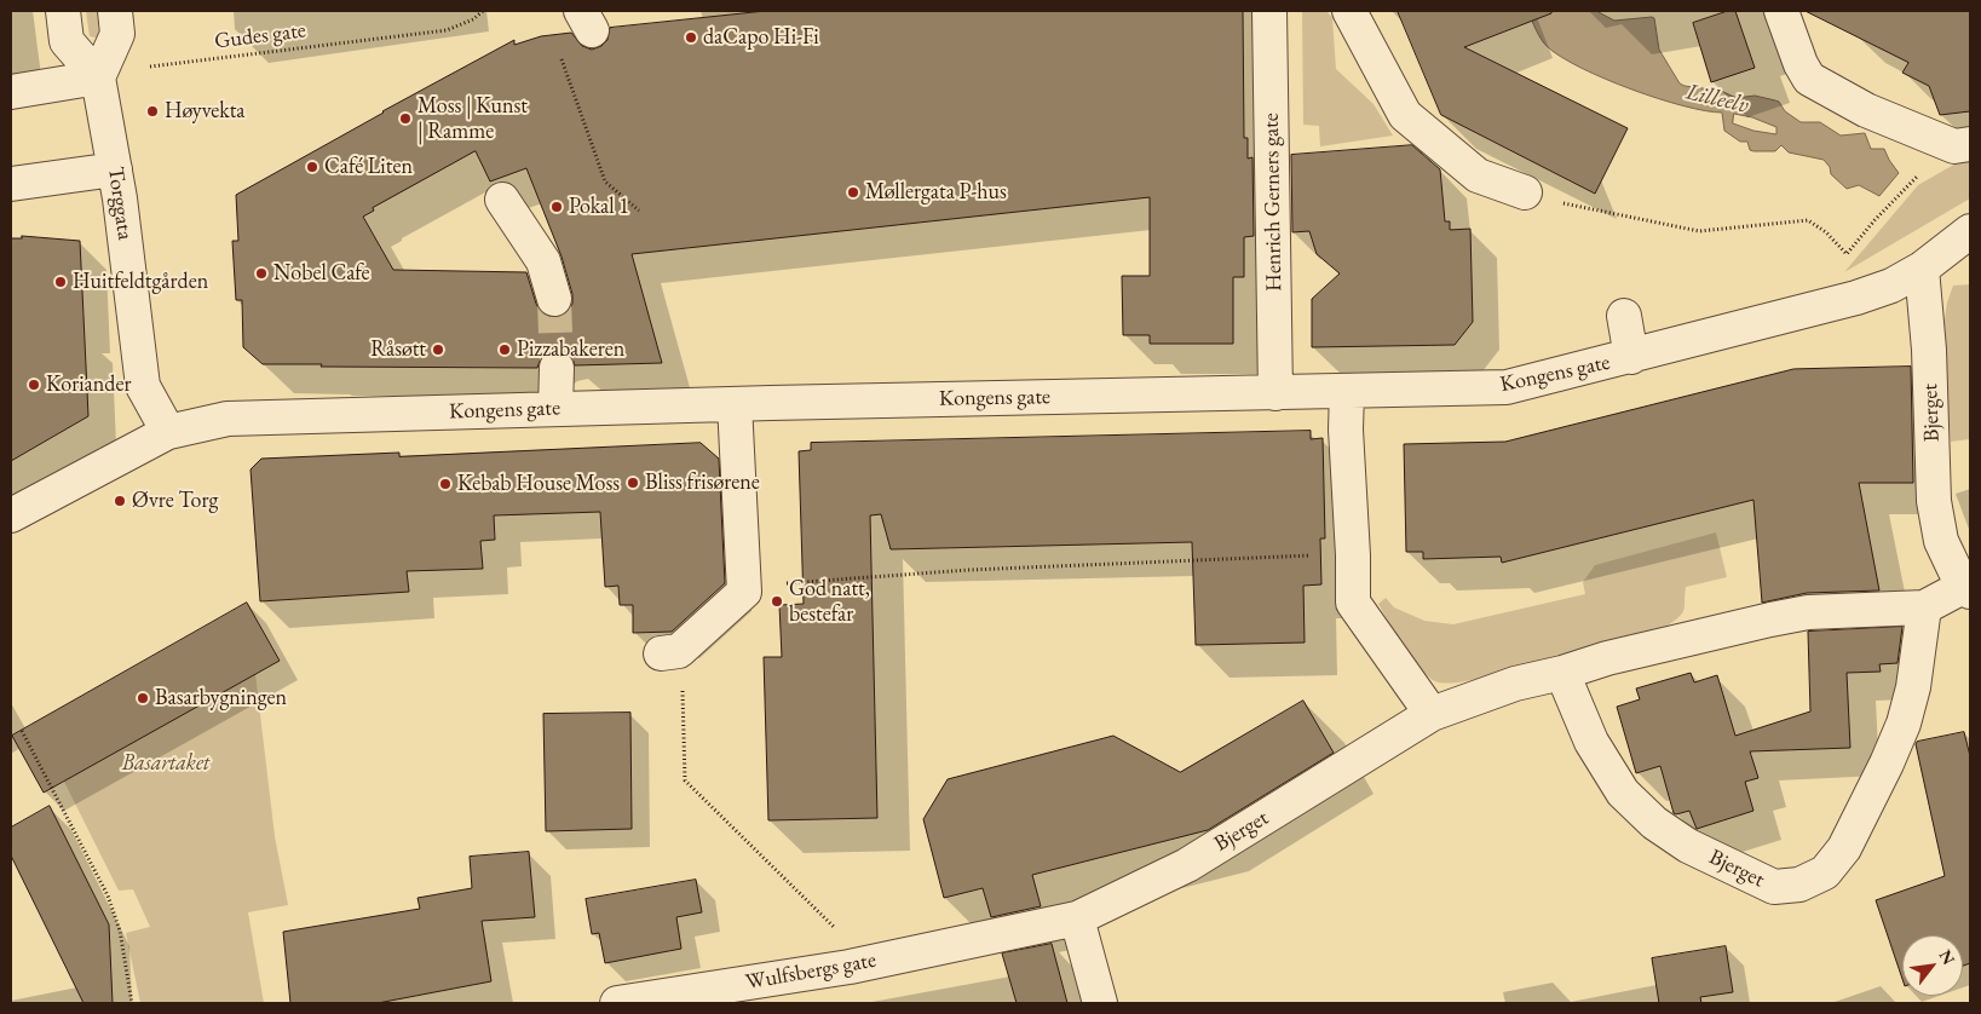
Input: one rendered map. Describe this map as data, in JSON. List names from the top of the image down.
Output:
{
  "streets": {
    "street": [
      "Henrich Gerners gate",
      "Torggata",
      "Kongens gate",
      "Bjerget",
      "Wulfsbergs gate"
    ],
    "path": ["Gudes gate"]
  },
  "crossings": [
    ["Henrich Gerners gate", "Kongens gate"],
    ["Torggata", "Kongens gate"],
    ["Kongens gate", "Bjerget"],
    ["Bjerget", "Wulfsbergs gate"]
  ],
  "water": ["Lilleelv"],
  "parks": ["Basartaket"],
  "places": [
    "daCapo Hi-Fi",
    "Høyvekta",
    "Moss | Kunst | Ramme",
    "Café Liten",
    "Møllergata P-hus",
    "Pokal 1",
    "Nobel Cafe",
    "Huitfeldtgården",
    "Råsøtt",
    "Pizzabakeren",
    "Koriander",
    "Bliss frisørene",
    "Kebab House Moss",
    "Øvre Torg",
    "God natt, bestefar",
    "Basarbygningen"
  ],
  "north": "top right"
}
